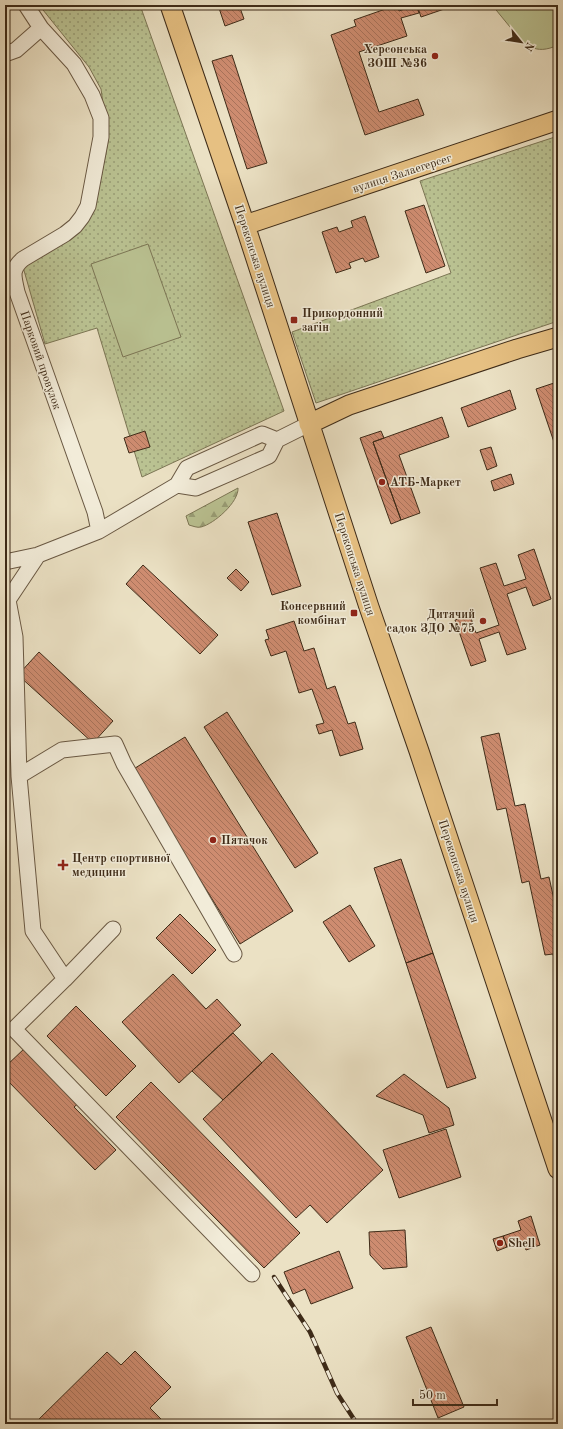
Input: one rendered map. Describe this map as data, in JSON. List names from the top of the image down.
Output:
{
  "streets": {
    "main road": ["вулиця Залаегерсег", "Перекопська вулиця"],
    "street": ["Парковий провулок"]
  },
  "crossings": [
    ["вулиця Залаегерсег", "Перекопська вулиця"]
  ],
  "places": {
    "other": [
      "Херсонська ЗОШ №36",
      "АТБ-Маркет",
      "Дитячий садок ЗДО №75",
      "Пятачок",
      "Shell"
    ],
    "transit": ["Прикордонний загін", "Консервний комбінат"],
    "health": ["Центр спортивної медицини"]
  },
  "scale_bar": "50 m",
  "north": "bottom right"
}
